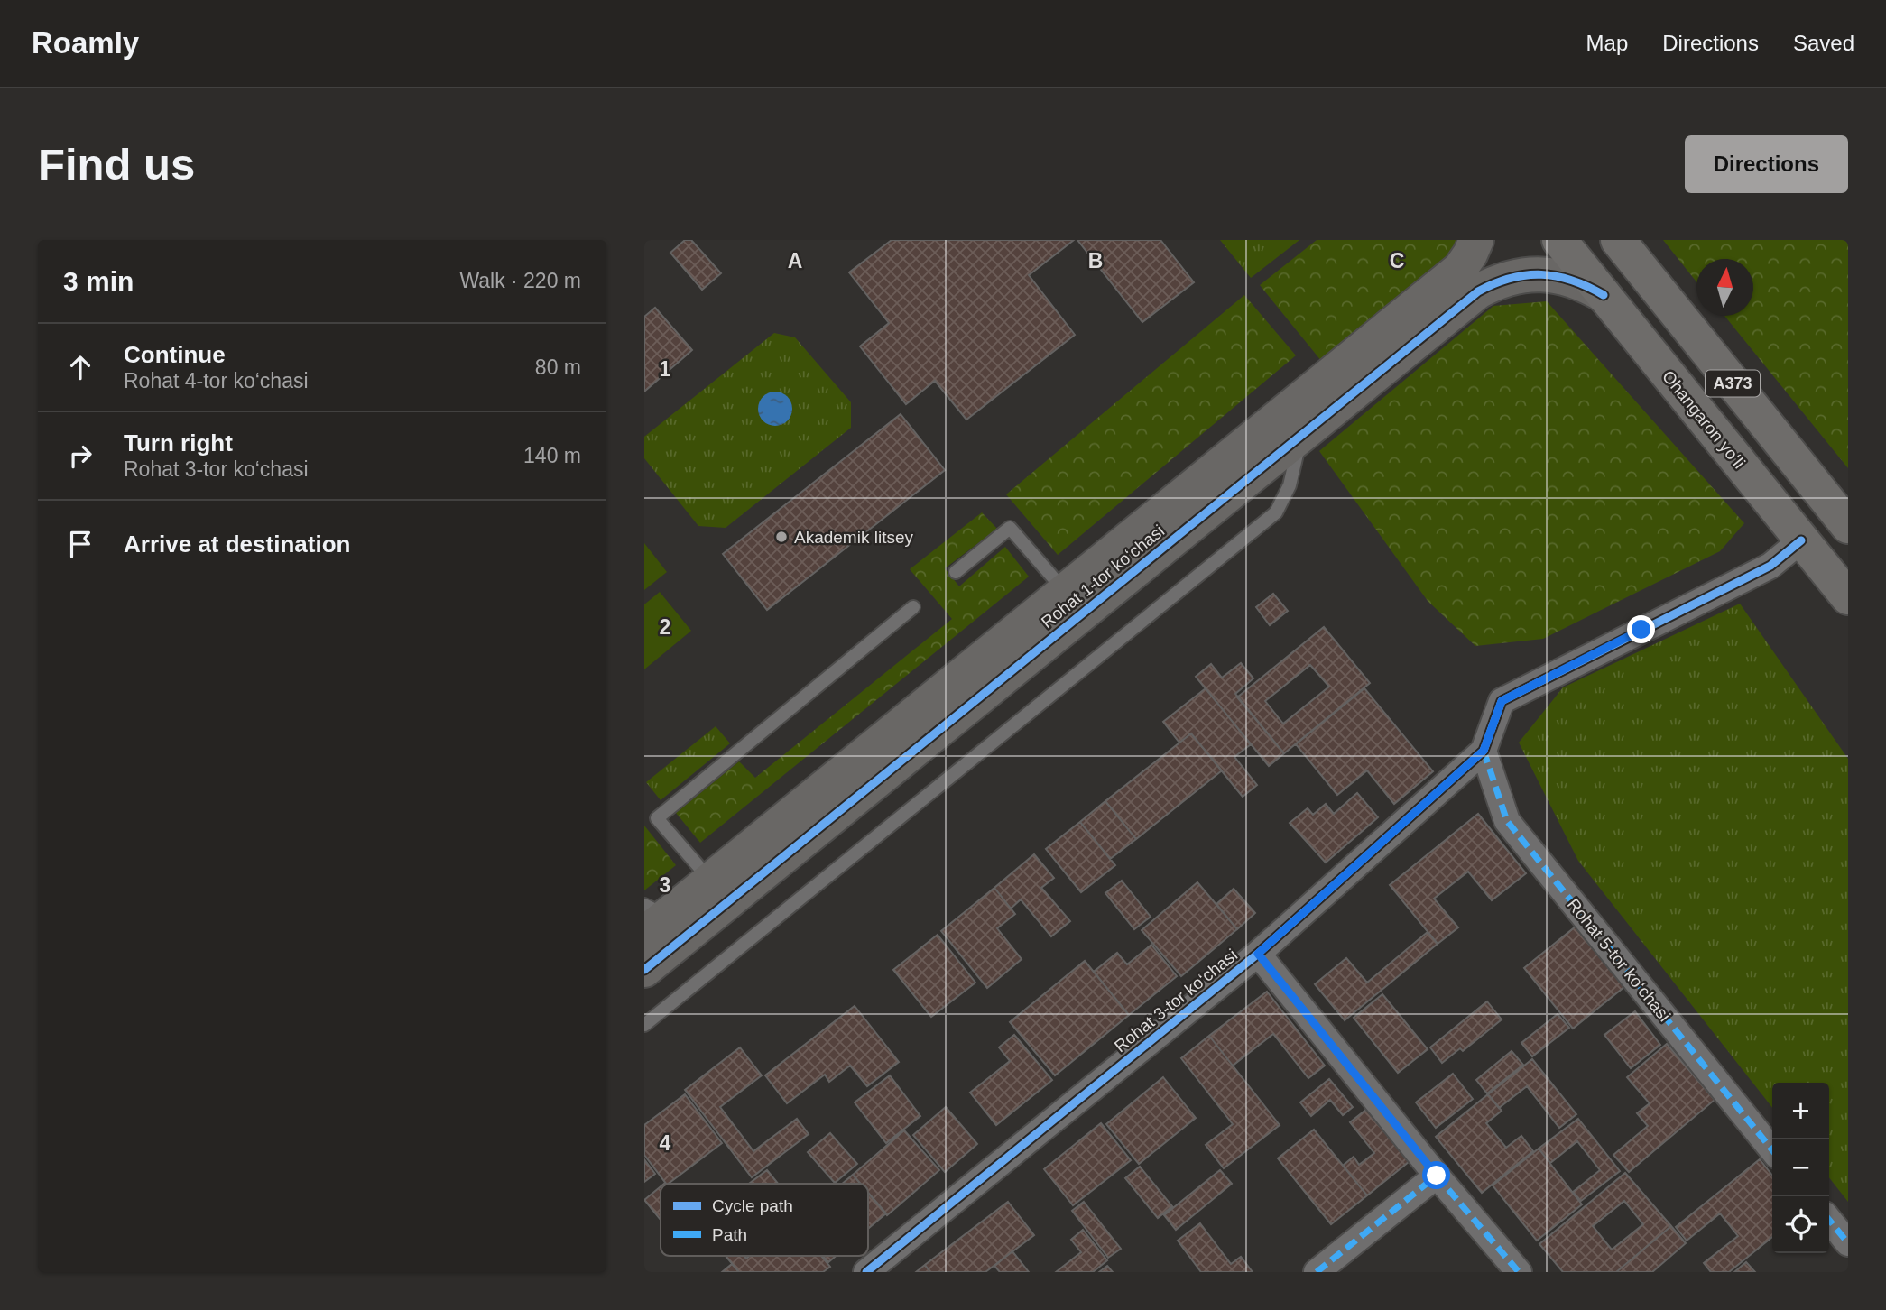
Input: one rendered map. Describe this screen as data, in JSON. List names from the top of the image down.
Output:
{
  "streets": {
    "highway": ["A373", "Ohangaron yoʻli"],
    "street": ["Rohat 1-tor koʻchasi", "Rohat 5-tor ko‘chasi", "Rohat 3-tor ko‘chasi"]
  },
  "crossings": [
    ["Ohangaron yoʻli", "Rohat 1-tor koʻchasi"],
    ["Ohangaron yoʻli", "Rohat 3-tor ko‘chasi"],
    ["Rohat 5-tor ko‘chasi", "Rohat 3-tor ko‘chasi"]
  ],
  "places": ["Akademik litsey"],
  "legend": ["Cycle path", "Path"],
  "north": "top",
  "page": {
    "header": "Roamly",
    "nav": ["Map", "Directions", "Saved"],
    "buttons": "Directions",
    "title": "Find us",
    "heading": ["3 min", "Walk · 220 m"],
    "list": [
      ["Continue", "Rohat 4-tor ko‘chasi", "80 m"],
      ["Turn right", "Rohat 3-tor ko‘chasi", "140 m"],
      "Arrive at destination"
    ],
    "map_buttons": ["+", "−"]
  },
  "grid": {
    "columns": ["A", "B", "C"],
    "rows": [
      "1",
      "2",
      "3",
      "4"
    ]
  }
}
